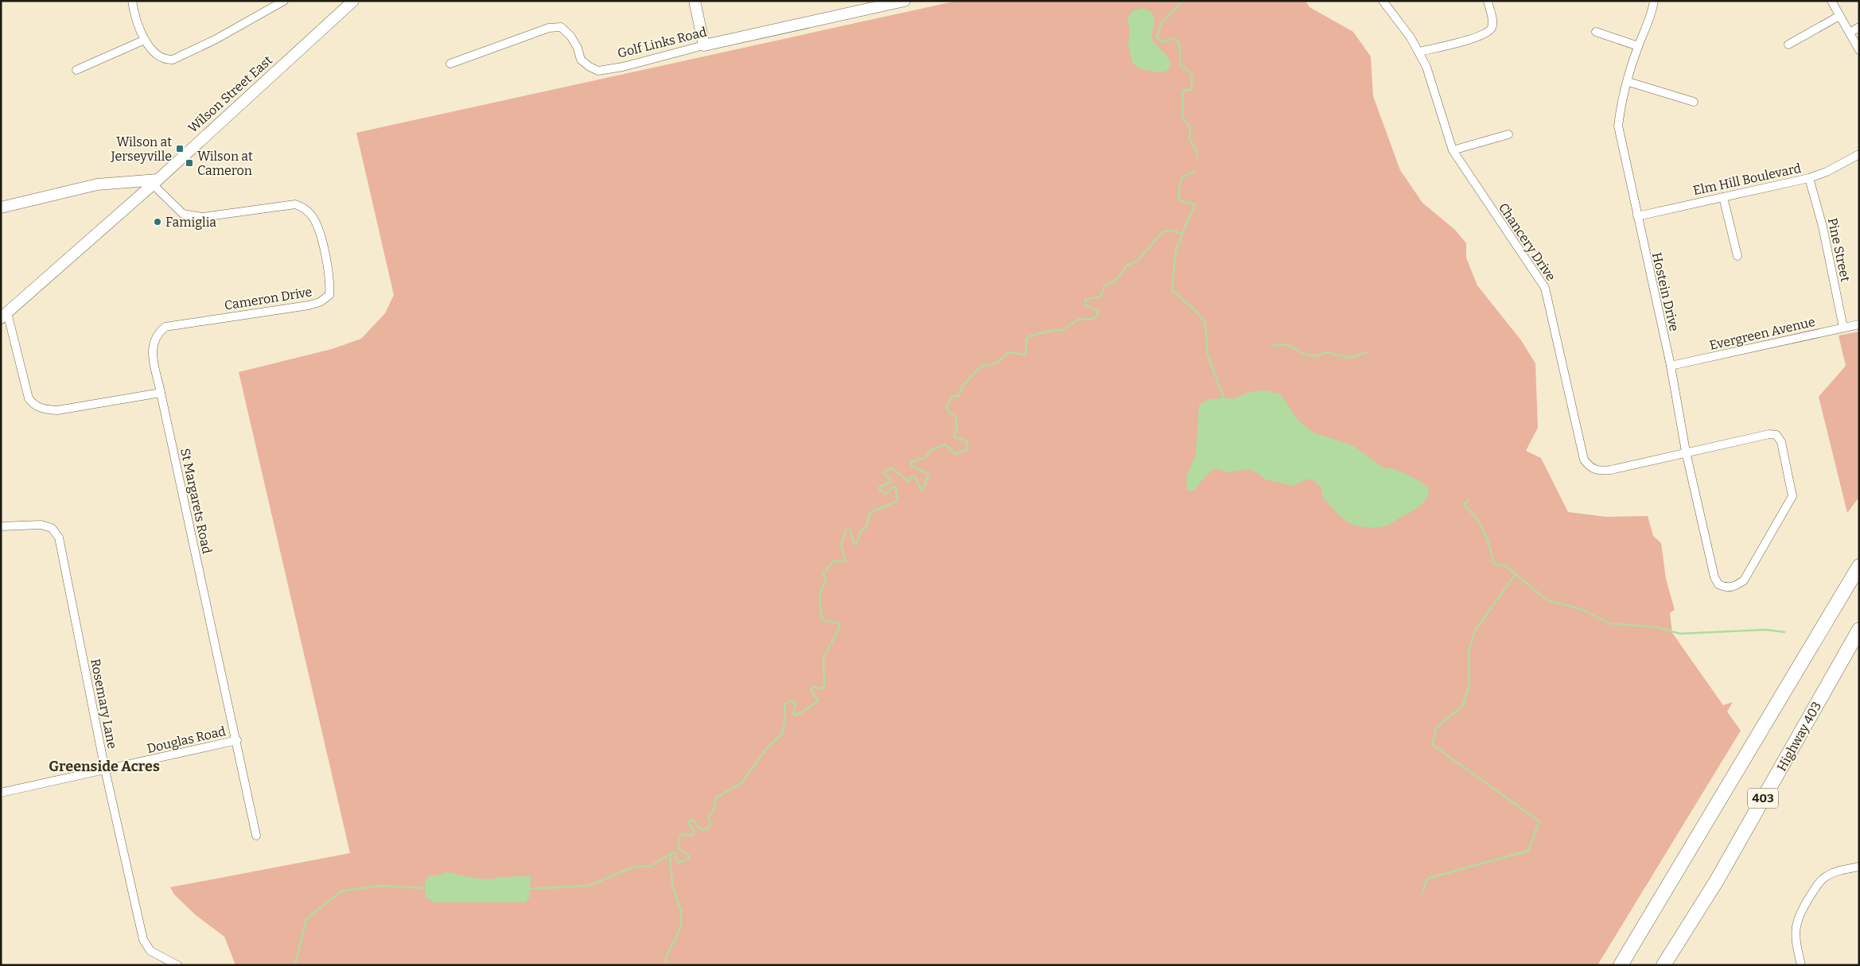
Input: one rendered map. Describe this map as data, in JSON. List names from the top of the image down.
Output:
{
  "streets": {
    "highway": ["Highway 403", "403"],
    "main road": ["Golf Links Road", "Wilson Street East"],
    "street": [
      "Elm Hill Boulevard",
      "Chancery Drive",
      "Pine Street",
      "Hostein Drive",
      "Cameron Drive",
      "Evergreen Avenue",
      "St Margarets Road",
      "Rosemary Lane",
      "Douglas Road"
    ]
  },
  "crossings": [
    ["Wilson Street East", "Cameron Drive"],
    ["Elm Hill Boulevard", "Pine Street"],
    ["Elm Hill Boulevard", "Hostein Drive"],
    ["Chancery Drive", "Hostein Drive"],
    ["Pine Street", "Evergreen Avenue"],
    ["Hostein Drive", "Evergreen Avenue"],
    ["Cameron Drive", "St Margarets Road"],
    ["St Margarets Road", "Douglas Road"],
    ["Rosemary Lane", "Douglas Road"]
  ],
  "districts": ["Greenside Acres"],
  "places": {
    "transit": ["Wilson at Jerseyville", "Wilson at Cameron"],
    "other": ["Famiglia"]
  }
}
